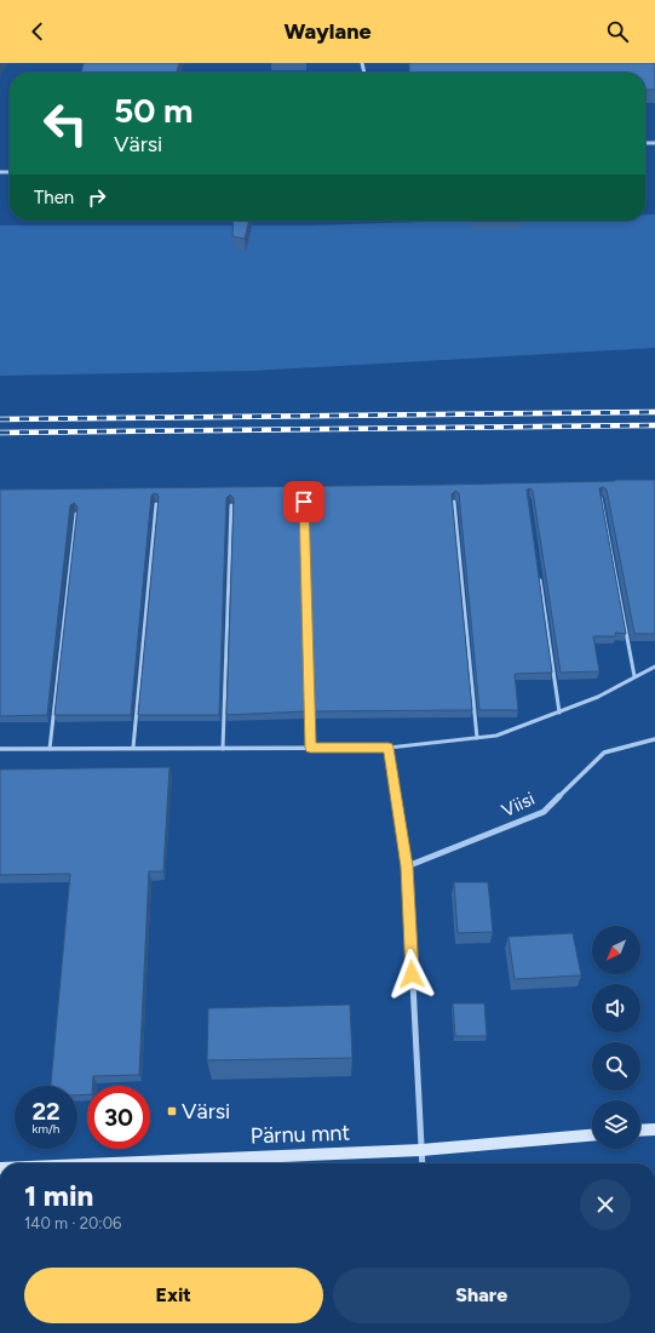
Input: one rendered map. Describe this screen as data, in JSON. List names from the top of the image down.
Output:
{
  "streets": {
    "main road": ["Pärnu mnt"],
    "street": ["Viisi"]
  },
  "places": {
    "transit": ["Värsi"]
  },
  "north": "bottom left",
  "page": {
    "header": "Waylane",
    "turn": ["50 m", "Värsi"],
    "then": "Then",
    "speed": "22 km/h",
    "limit": "30",
    "heading": ["1 min", "140 m · 20:06"],
    "buttons": ["Exit", "Share"]
  }
}
